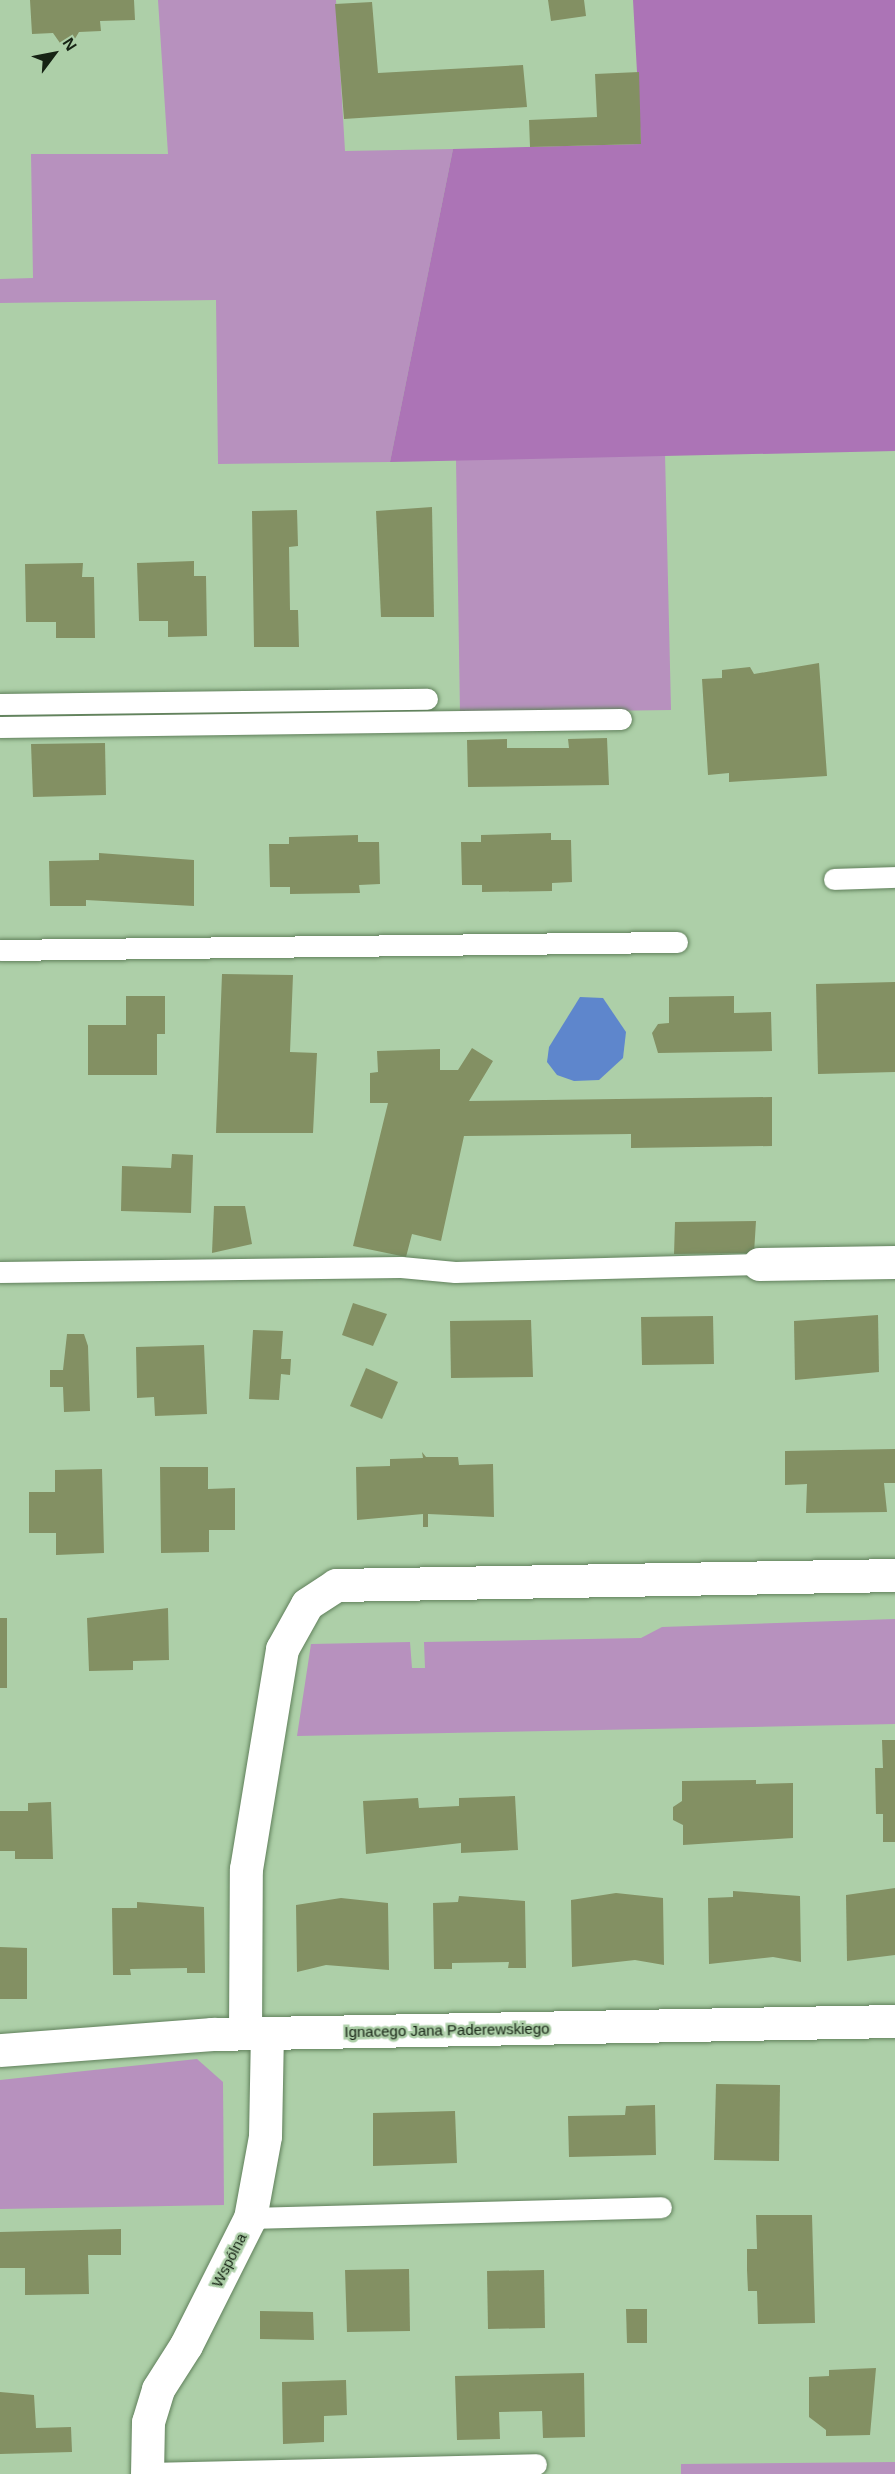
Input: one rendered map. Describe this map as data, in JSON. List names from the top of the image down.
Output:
{
  "streets": {
    "street": ["Ignacego Jana Paderewskiego", "Wspólna"]
  },
  "crossings": [
    ["Ignacego Jana Paderewskiego", "Wspólna"]
  ],
  "north": "top right"
}
